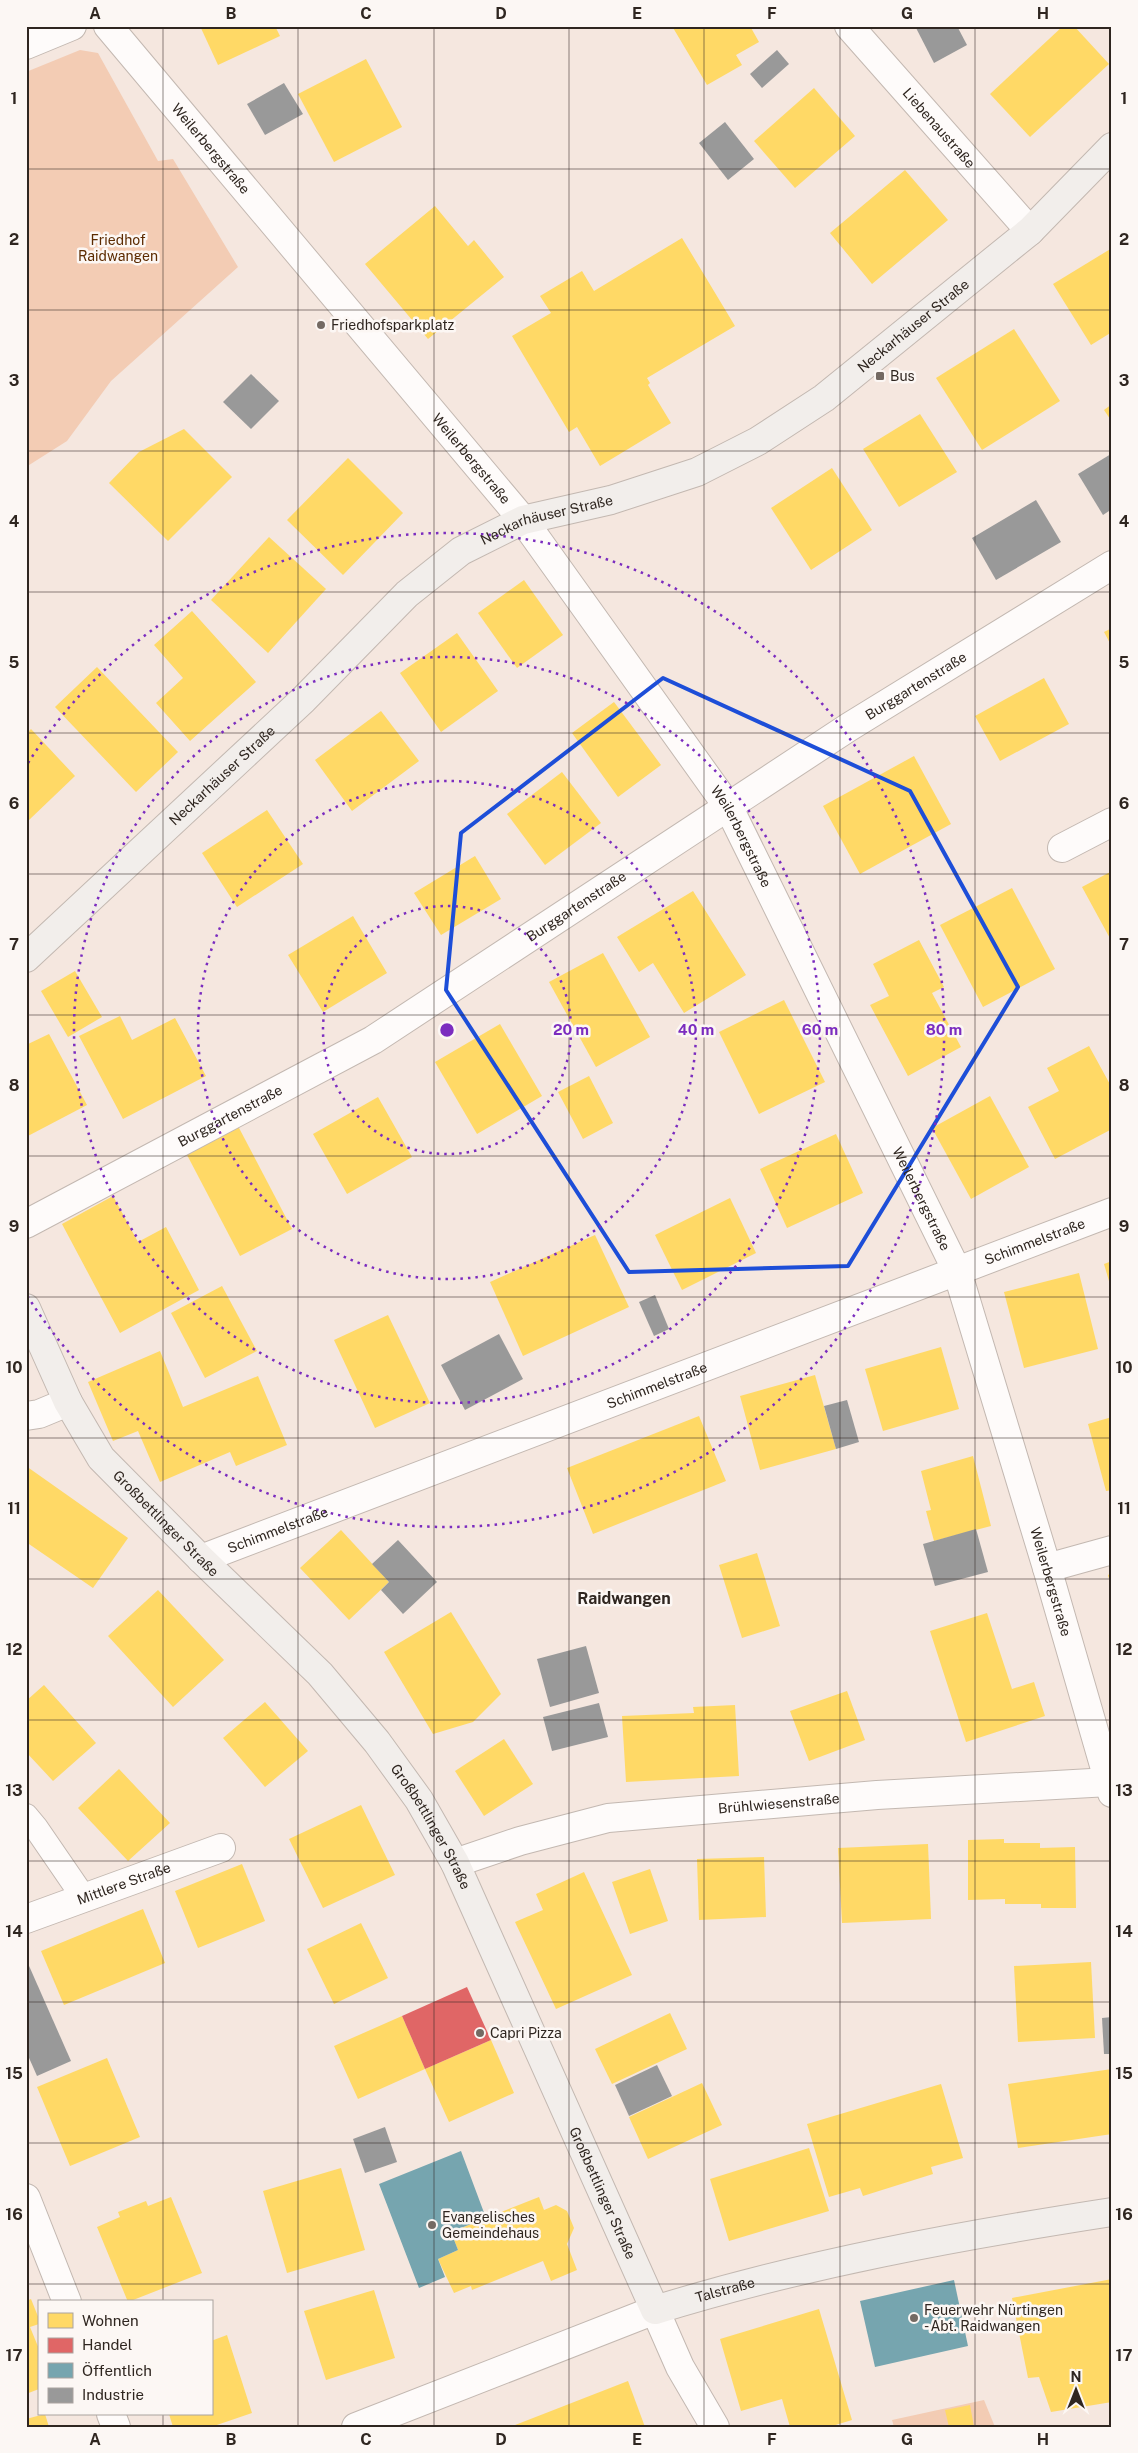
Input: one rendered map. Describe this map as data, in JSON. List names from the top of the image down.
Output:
{
  "streets": {
    "street": [
      "Liebenaustraße",
      "Weilerbergstraße",
      "Neckarhäuser Straße",
      "Burggartenstraße",
      "Schimmelstraße",
      "Großbettlinger Straße",
      "Brühlwiesenstraße",
      "Mittlere Straße",
      "Talstraße"
    ]
  },
  "crossings": [
    ["Liebenaustraße", "Neckarhäuser Straße"],
    ["Weilerbergstraße", "Neckarhäuser Straße"],
    ["Weilerbergstraße", "Burggartenstraße"],
    ["Weilerbergstraße", "Schimmelstraße"],
    ["Weilerbergstraße", "Brühlwiesenstraße"],
    ["Schimmelstraße", "Großbettlinger Straße"],
    ["Großbettlinger Straße", "Brühlwiesenstraße"],
    ["Großbettlinger Straße", "Talstraße"]
  ],
  "districts": ["Raidwangen"],
  "parks": ["Friedhof Raidwangen"],
  "places": {
    "other": [
      "Friedhofsparkplatz",
      "Capri Pizza",
      "Evangelisches Gemeindehaus",
      "Feuerwehr Nürtingen - Abt. Raidwangen"
    ],
    "transit": ["Bus"]
  },
  "legend": [
    "Wohnen",
    "Handel",
    "Öffentlich",
    "Industrie"
  ],
  "north": "top",
  "grid": {
    "columns": [
      "A",
      "B",
      "C",
      "D",
      "E",
      "F",
      "G",
      "H"
    ],
    "rows": [
      "1",
      "2",
      "3",
      "4",
      "5",
      "6",
      "7",
      "8",
      "9",
      "10",
      "11",
      "12",
      "13",
      "14",
      "15",
      "16",
      "17"
    ]
  },
  "rings": [
    "20 m",
    "40 m",
    "60 m",
    "80 m"
  ]
}
